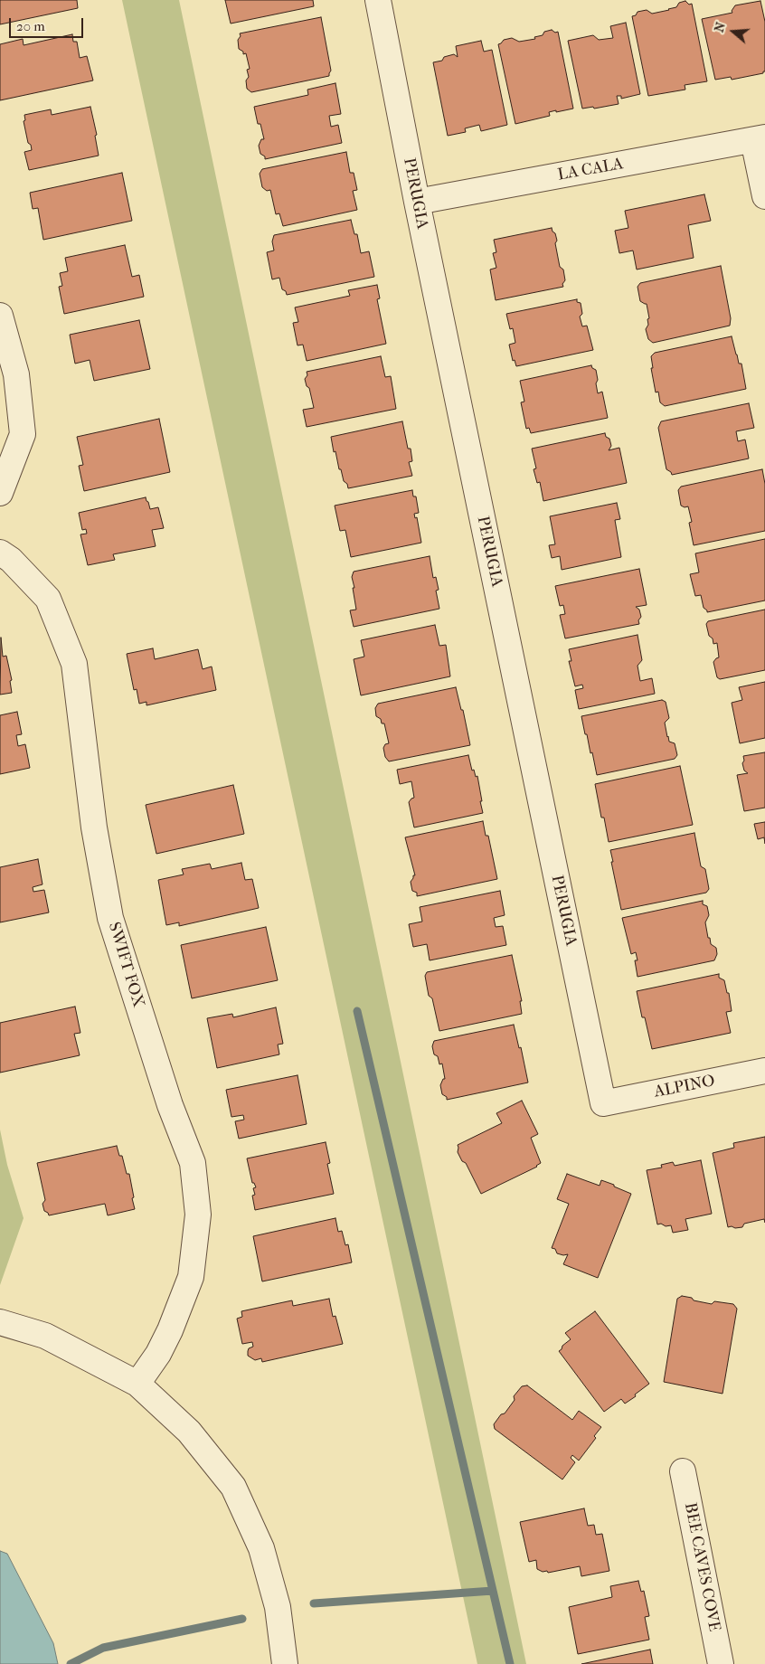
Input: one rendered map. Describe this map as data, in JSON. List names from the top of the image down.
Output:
{
  "streets": {
    "street": [
      "LA CALA",
      "PERUGIA",
      "SWIFT FOX",
      "ALPINO",
      "BEE CAVES COVE"
    ]
  },
  "crossings": [
    ["LA CALA", "PERUGIA"],
    ["PERUGIA", "ALPINO"]
  ],
  "scale_bar": "20 m",
  "north": "left"
}
